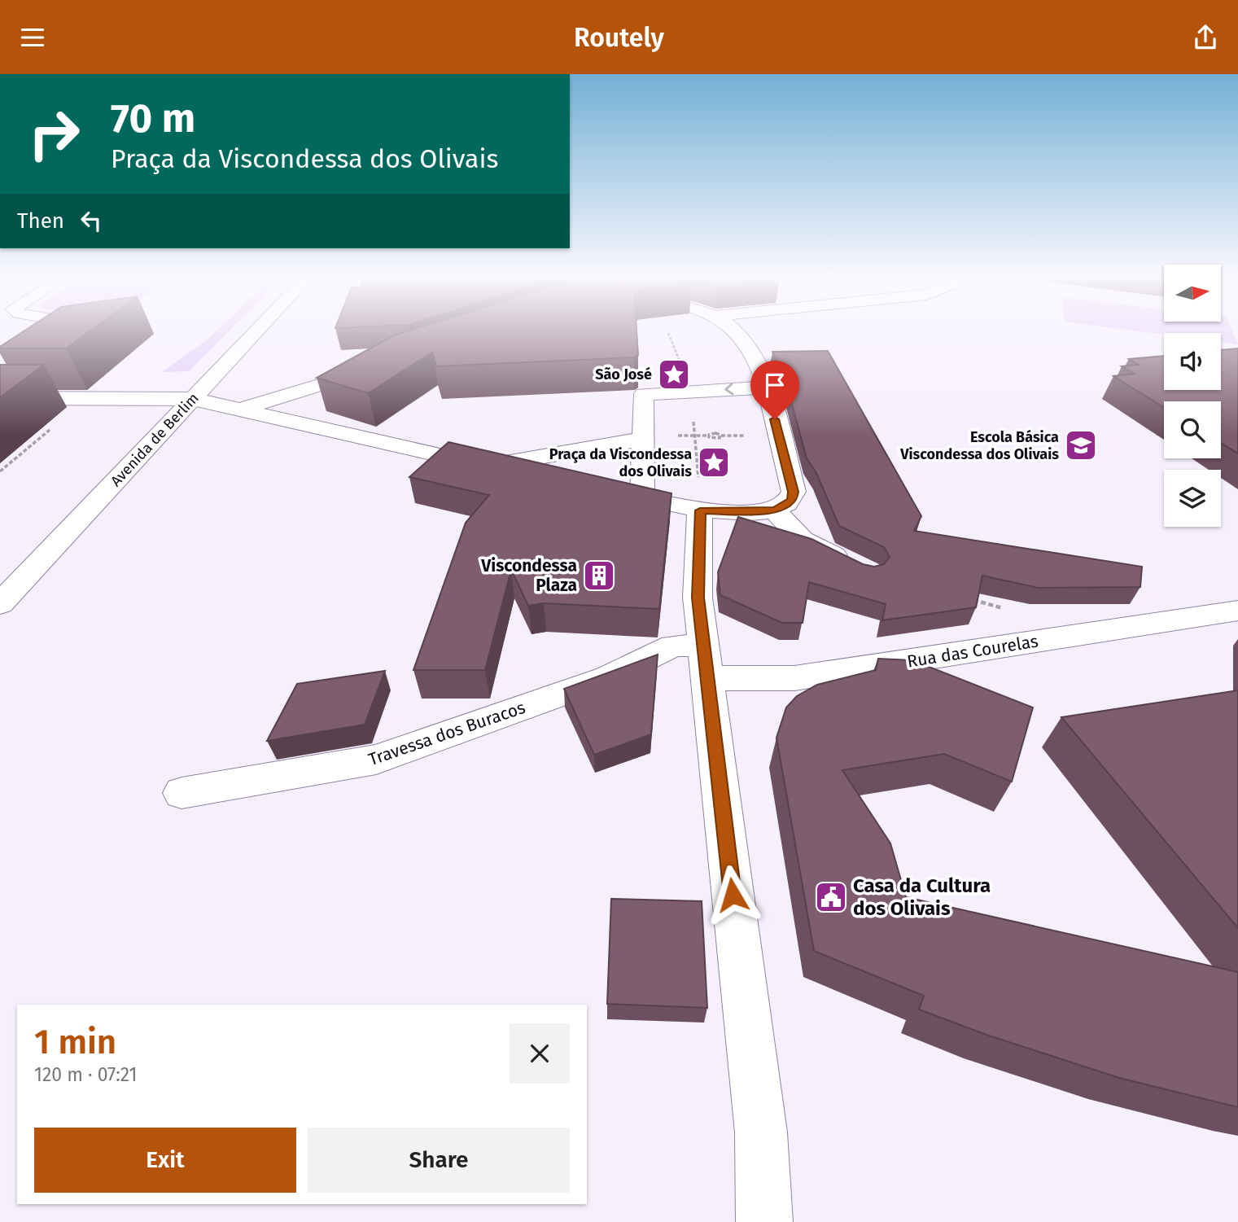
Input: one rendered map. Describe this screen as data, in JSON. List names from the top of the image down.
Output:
{
  "streets": {
    "street": ["Avenida de Berlim", "Rua das Courelas", "Travessa dos Buracos"]
  },
  "crossings": [
    ["Rua das Courelas", "Travessa dos Buracos"]
  ],
  "places": {
    "place": ["São José", "Praça da Viscondessa dos Olivais"],
    "school or university": ["Escola Básica Viscondessa dos Olivais"],
    "building": ["Viscondessa Plaza"],
    "public building": ["Casa da Cultura dos Olivais"]
  },
  "north": "right",
  "page": {
    "header": "Routely",
    "turn": ["70 m", "Praça da Viscondessa dos Olivais"],
    "then": "Then",
    "heading": ["1 min", "120 m · 07:21"],
    "buttons": ["Exit", "Share"]
  }
}
